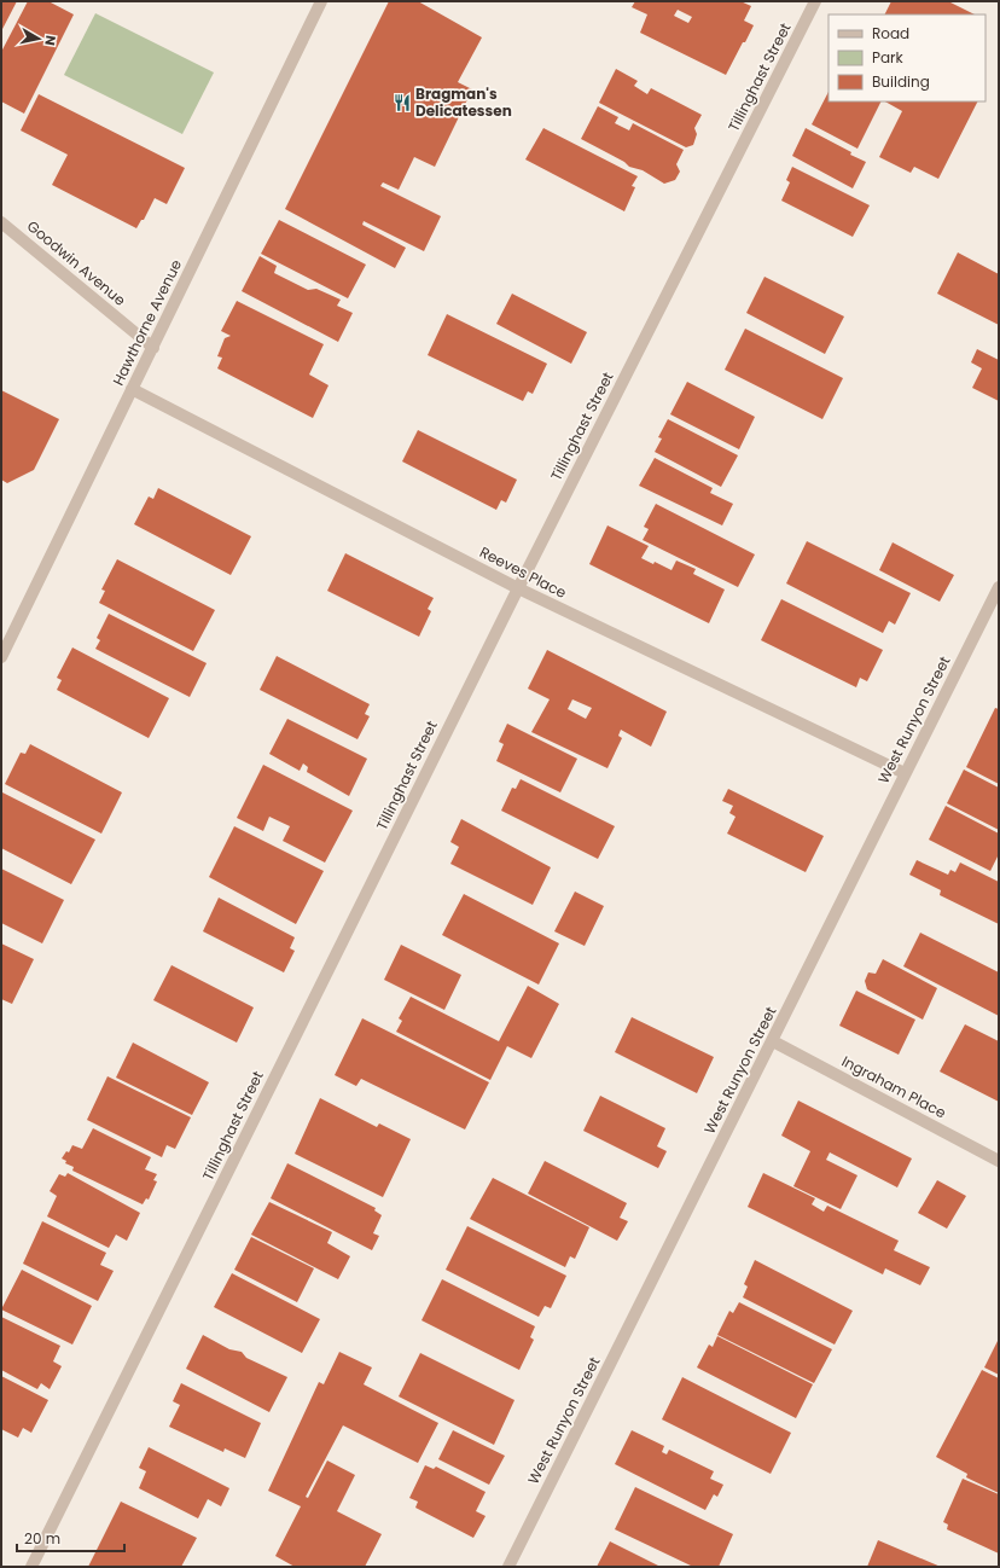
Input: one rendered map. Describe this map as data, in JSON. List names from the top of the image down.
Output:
{
  "streets": {
    "street": [
      "Tillinghast Street",
      "Goodwin Avenue",
      "Hawthorne Avenue",
      "Reeves Place",
      "West Runyon Street",
      "Ingraham Place"
    ]
  },
  "crossings": [
    ["Tillinghast Street", "Reeves Place"],
    ["Goodwin Avenue", "Hawthorne Avenue"],
    ["Hawthorne Avenue", "Reeves Place"],
    ["Reeves Place", "West Runyon Street"],
    ["West Runyon Street", "Ingraham Place"]
  ],
  "places": {
    "restaurant": ["Bragman's Delicatessen"]
  },
  "legend": ["Road", "Park", "Building"],
  "scale_bar": "20 m",
  "north": "right"
}
